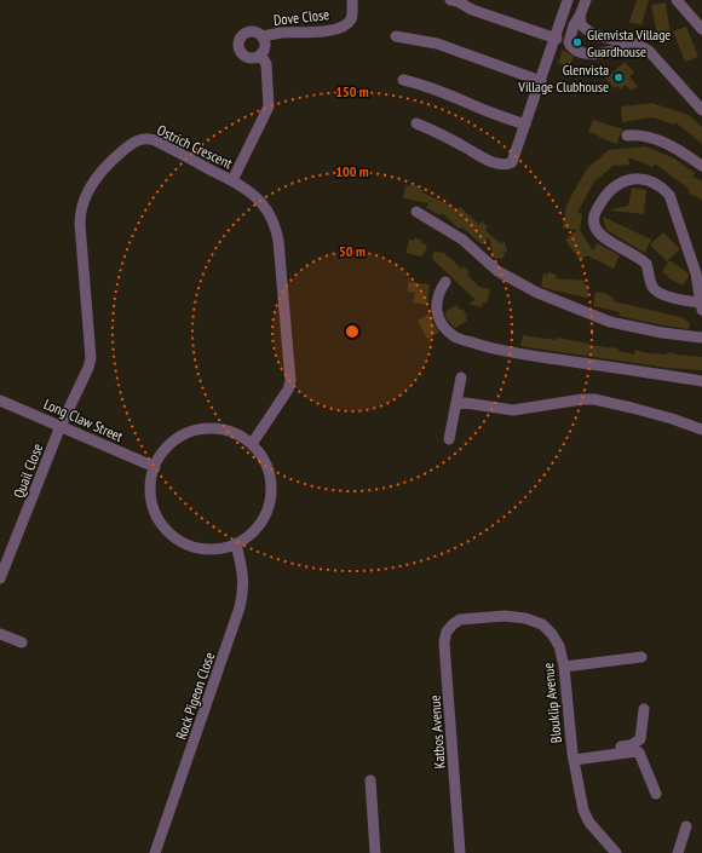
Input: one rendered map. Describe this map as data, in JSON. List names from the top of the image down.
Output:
{
  "streets": {
    "street": [
      "Dove Close",
      "Ostrich Crescent",
      "Long Claw Street",
      "Quail Close",
      "Rock Pigeon Close",
      "Blouklip Avenue",
      "Katbos Avenue"
    ]
  },
  "crossings": [
    ["Dove Close", "Ostrich Crescent"],
    ["Ostrich Crescent", "Long Claw Street"],
    ["Ostrich Crescent", "Quail Close"],
    ["Ostrich Crescent", "Rock Pigeon Close"],
    ["Long Claw Street", "Quail Close"],
    ["Long Claw Street", "Rock Pigeon Close"],
    ["Blouklip Avenue", "Katbos Avenue"]
  ],
  "places": ["Glenvista Village Guardhouse", "Glenvista Village Clubhouse"],
  "rings": ["150 m", "100 m", "50 m"]
}
